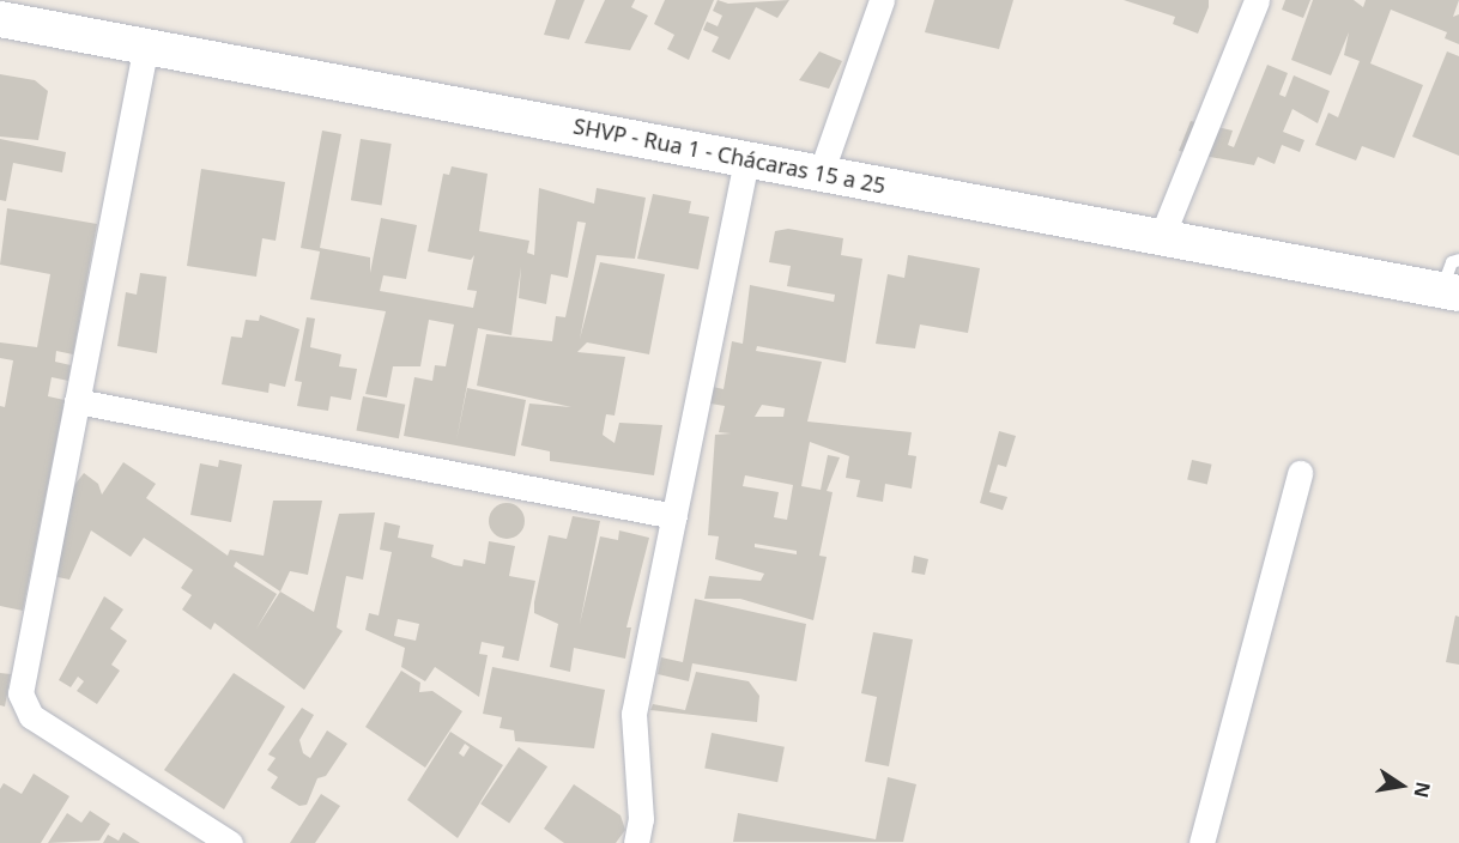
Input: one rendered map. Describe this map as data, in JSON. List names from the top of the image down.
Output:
{
  "streets": {
    "street": ["SHVP - Rua 1 - Chácaras 15 a 25"]
  },
  "north": "right"
}
